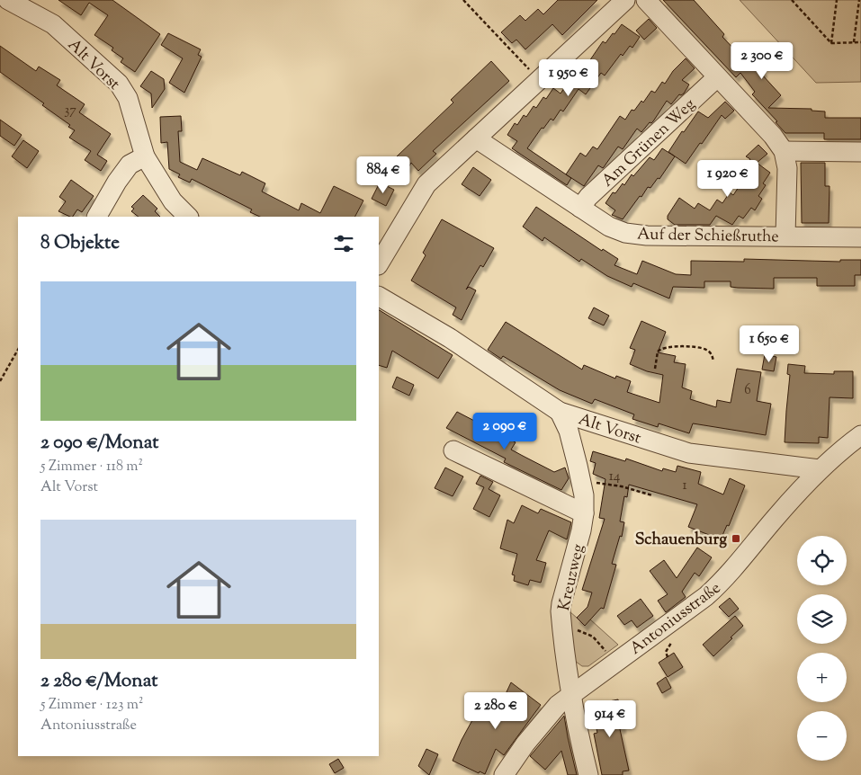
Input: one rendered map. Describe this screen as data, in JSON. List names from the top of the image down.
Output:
{
  "streets": {
    "street": [
      "Alt Vorst",
      "Am Grünen Weg",
      "Auf der Schießruthe",
      "Kreuzweg",
      "Antoniusstraße"
    ]
  },
  "crossings": [
    ["Alt Vorst", "Kreuzweg"],
    ["Alt Vorst", "Antoniusstraße"],
    ["Am Grünen Weg", "Auf der Schießruthe"],
    ["Kreuzweg", "Antoniusstraße"]
  ],
  "places": {
    "transit": ["Schauenburg"]
  },
  "house_numbers": [
    "37",
    "6",
    "14",
    "1"
  ],
  "page": {
    "price": [
      "2 300 €",
      "1 950 €",
      "884 €",
      "1 920 €",
      "1 650 €",
      "2 090 €",
      "2 280 €",
      "914 €"
    ],
    "heading": "8 Objekte",
    "list": [
      {
        "name": "2 090 €/Monat",
        "note": "5 Zimmer · 118 m² · Alt Vorst"
      },
      {
        "name": "2 280 €/Monat",
        "note": "5 Zimmer · 123 m² · Antoniusstraße"
      }
    ],
    "map_buttons": ["+", "−"]
  }
}
